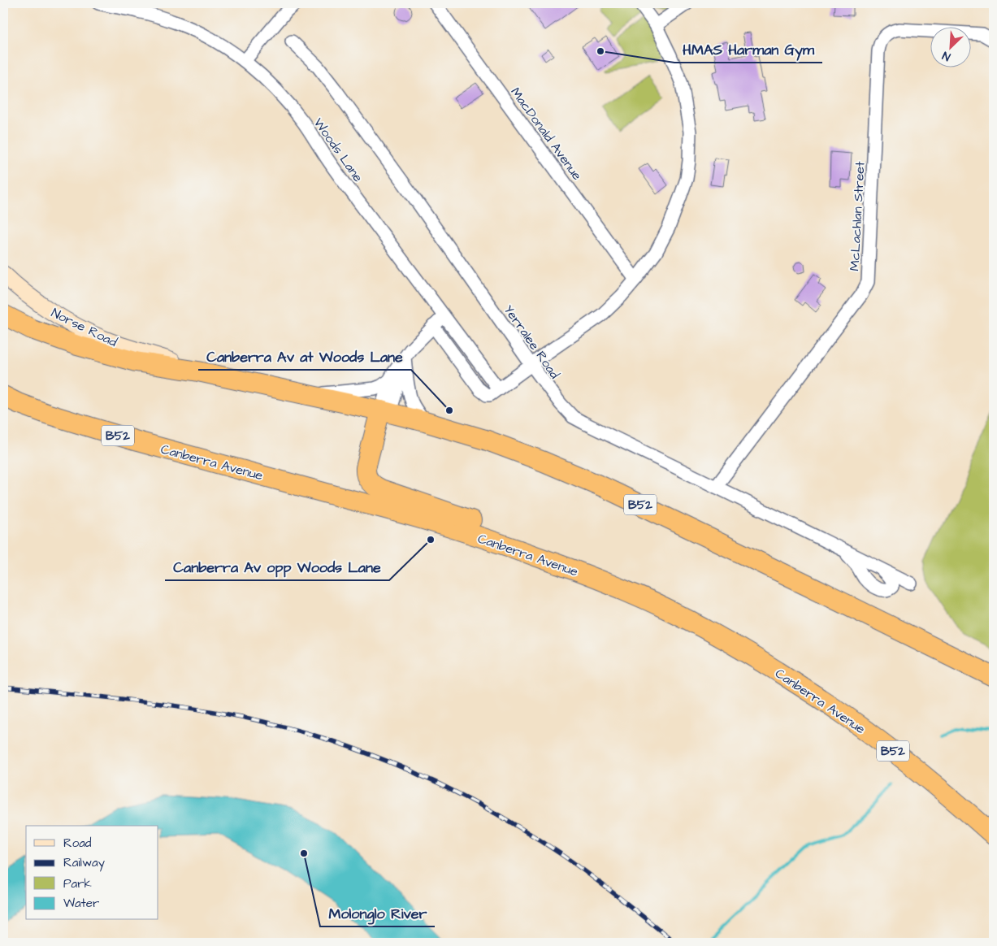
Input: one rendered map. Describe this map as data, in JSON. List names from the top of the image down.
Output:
{
  "streets": {
    "highway": ["B52", "Canberra Avenue"],
    "main road": ["Norse Road"],
    "street": [
      "MacDonald Avenue",
      "Woods Lane",
      "McLachlan Street",
      "Yerralee Road"
    ]
  },
  "crossings": [
    ["McLachlan Street", "Yerralee Road"],
    ["Norse Road", "B52"]
  ],
  "places": [
    "HMAS Harman Gym",
    "Canberra Av at Woods Lane",
    "Canberra Av opp Woods Lane",
    "Molonglo River"
  ],
  "legend": [
    "Road",
    "Railway",
    "Park",
    "Water"
  ],
  "north": "bottom left"
}
